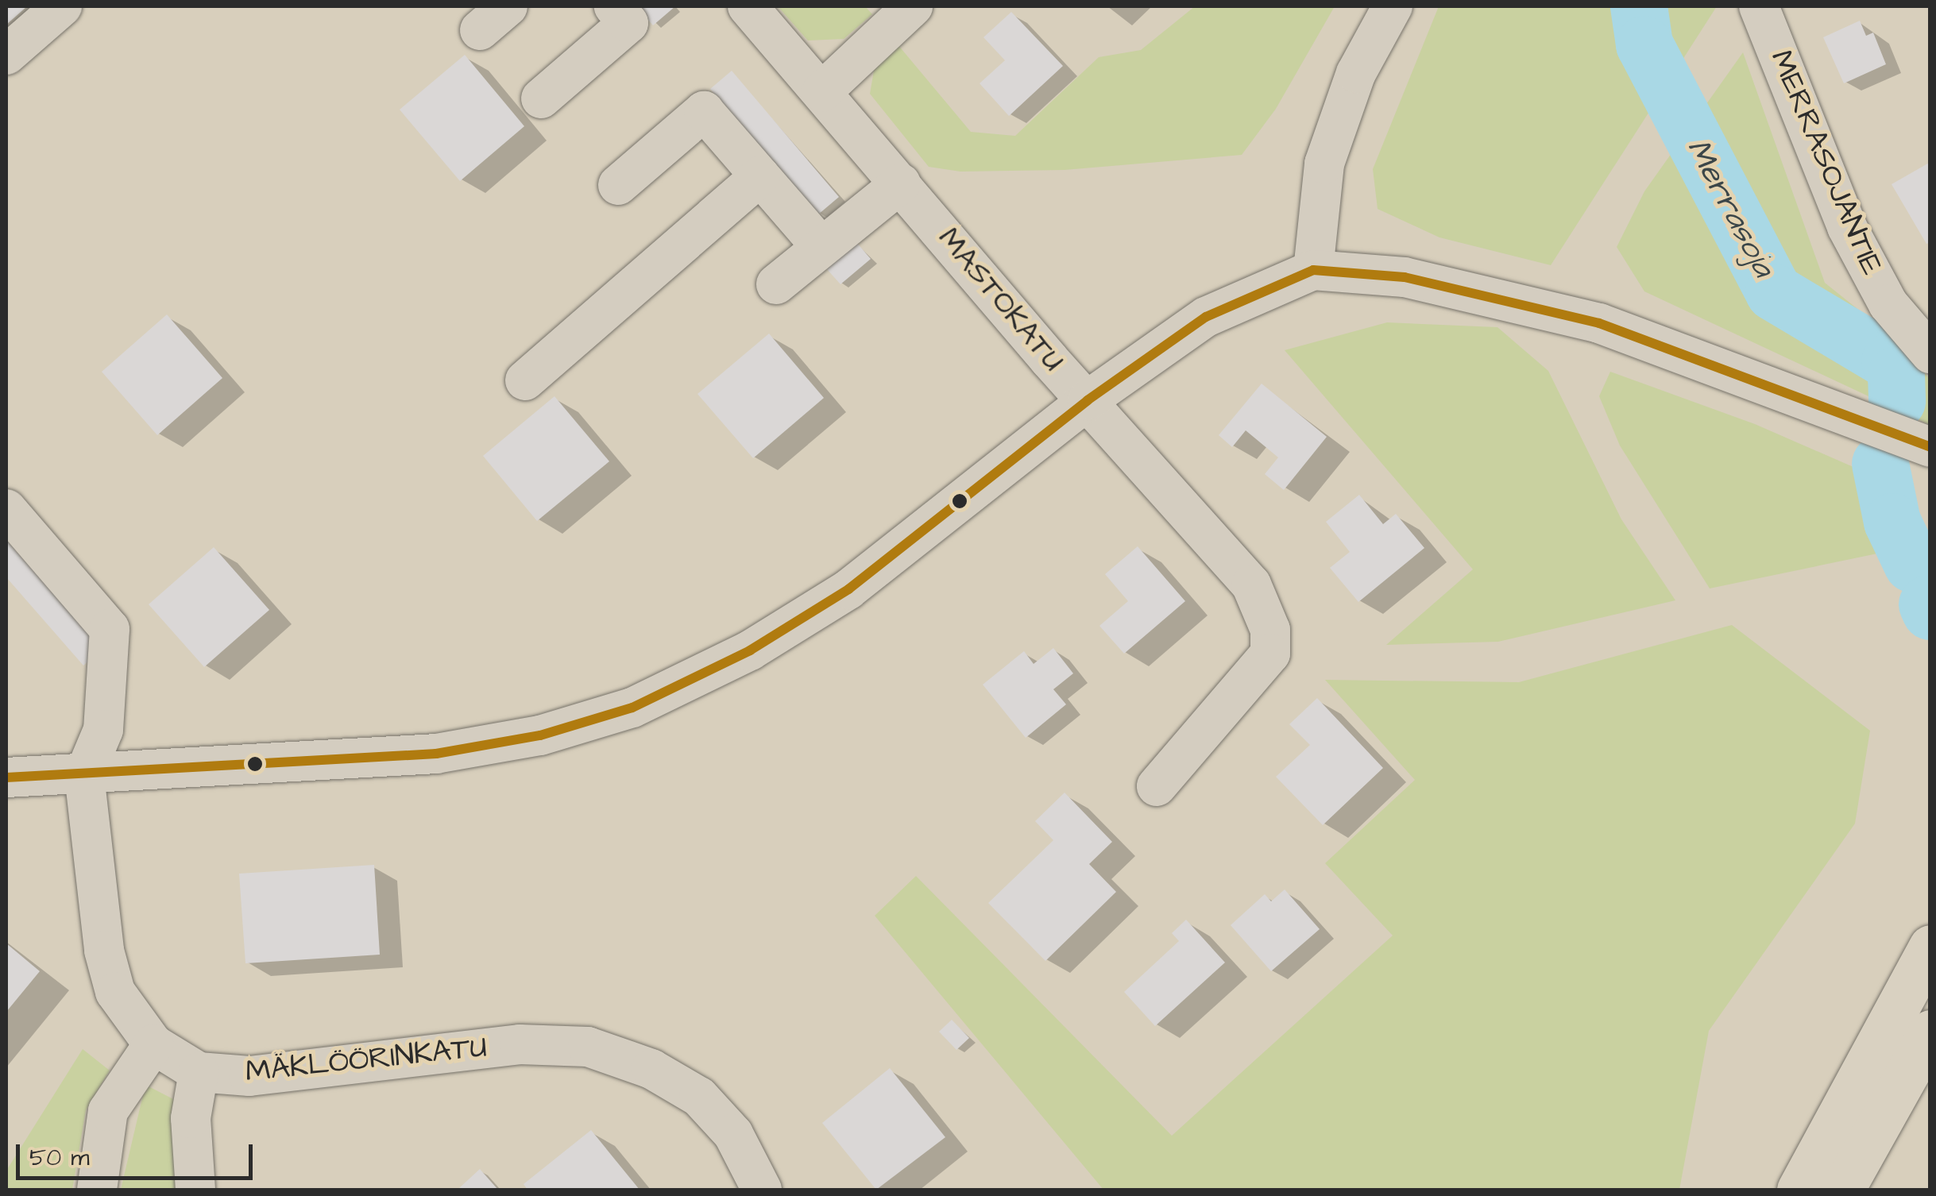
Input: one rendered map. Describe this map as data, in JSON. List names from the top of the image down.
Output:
{
  "streets": {
    "street": ["MERRASOJANTIE", "MASTOKATU", "MÄKLÖÖRINKATU"]
  },
  "water": ["Merrasoja"],
  "scale_bar": "50 m"
}
